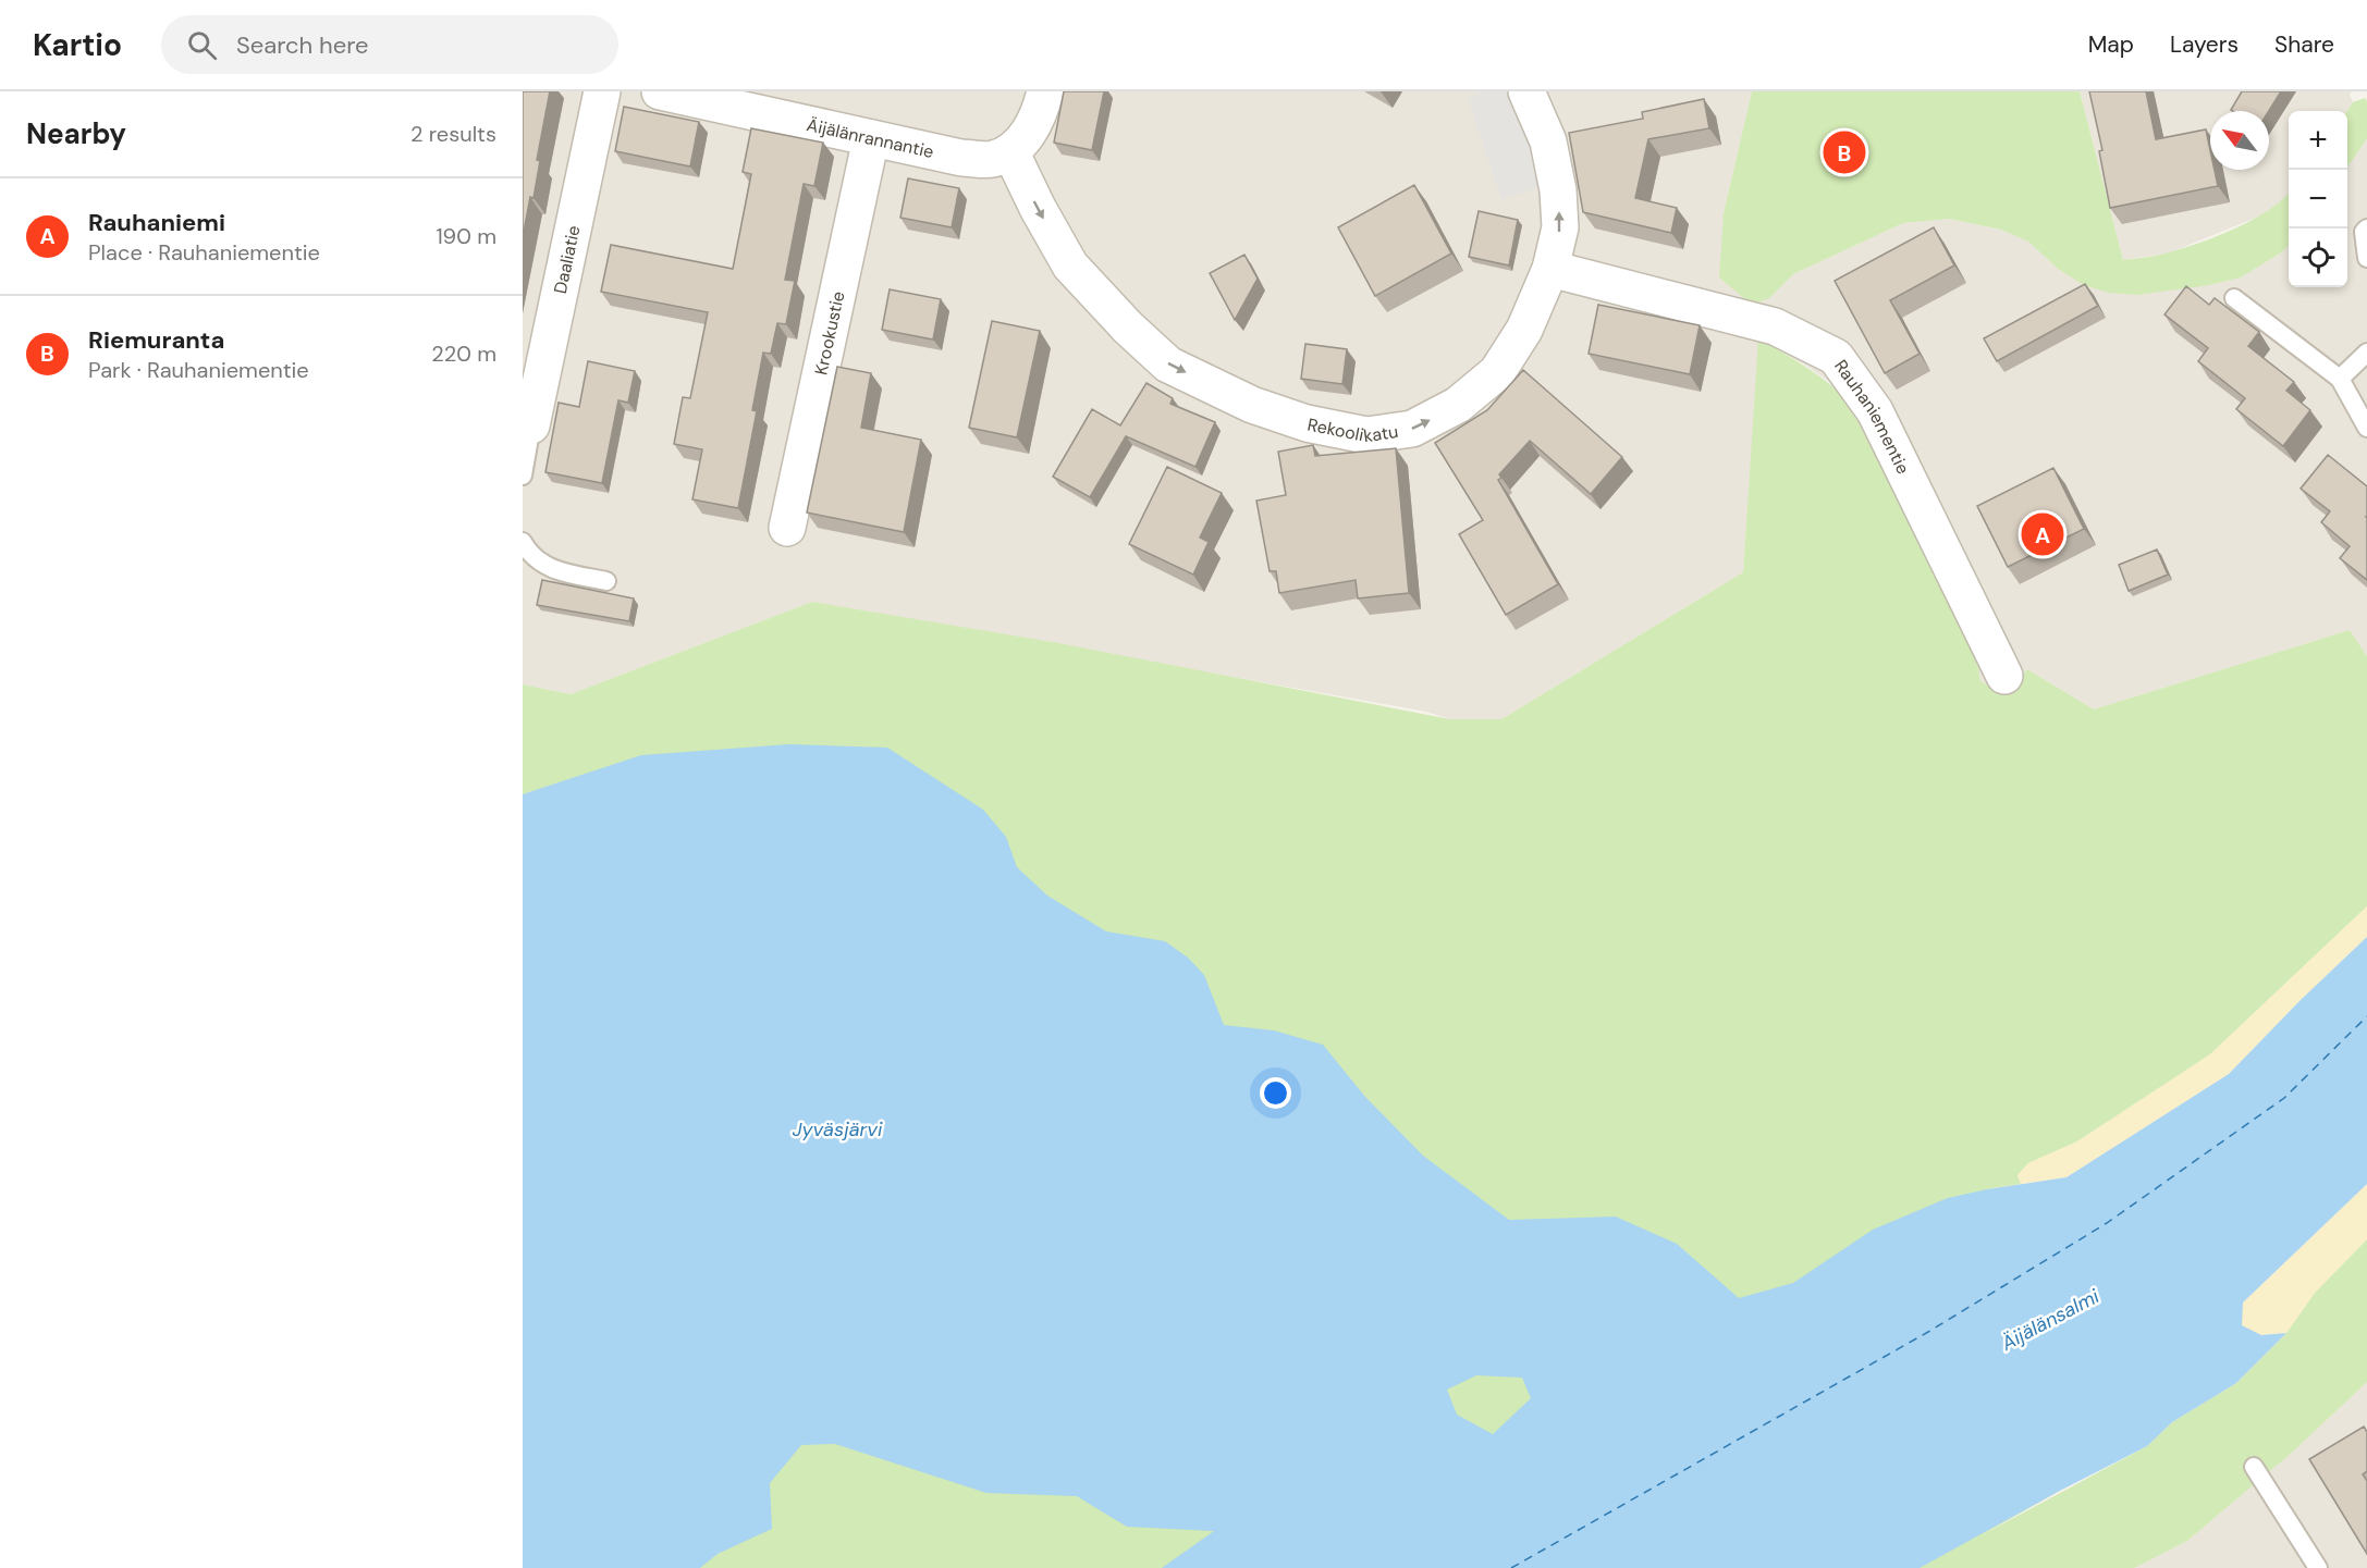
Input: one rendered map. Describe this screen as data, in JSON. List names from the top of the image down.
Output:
{
  "streets": {
    "street": [
      "Äijälänrannantie",
      "Daaliatie",
      "Krookustie",
      "Rauhaniementie",
      "Rekoolikatu"
    ]
  },
  "crossings": [
    ["Äijälänrannantie", "Krookustie"],
    ["Äijälänrannantie", "Rekoolikatu"],
    ["Rauhaniementie", "Rekoolikatu"]
  ],
  "water": ["Jyväsjärvi", "Äijälänsalmi"],
  "north": "top left",
  "page": {
    "header": "Kartio",
    "search": "Search here",
    "nav": ["Map", "Layers", "Share"],
    "heading": ["Nearby", "2 results"],
    "map_buttons": ["+", "−"],
    "pins": ["B", "A"],
    "list": [
      {
        "mark": "A",
        "name": "Rauhaniemi",
        "note": "Place · Rauhaniementie",
        "value": "190 m"
      },
      {
        "mark": "B",
        "name": "Riemuranta",
        "note": "Park · Rauhaniementie",
        "value": "220 m"
      }
    ]
  }
}
